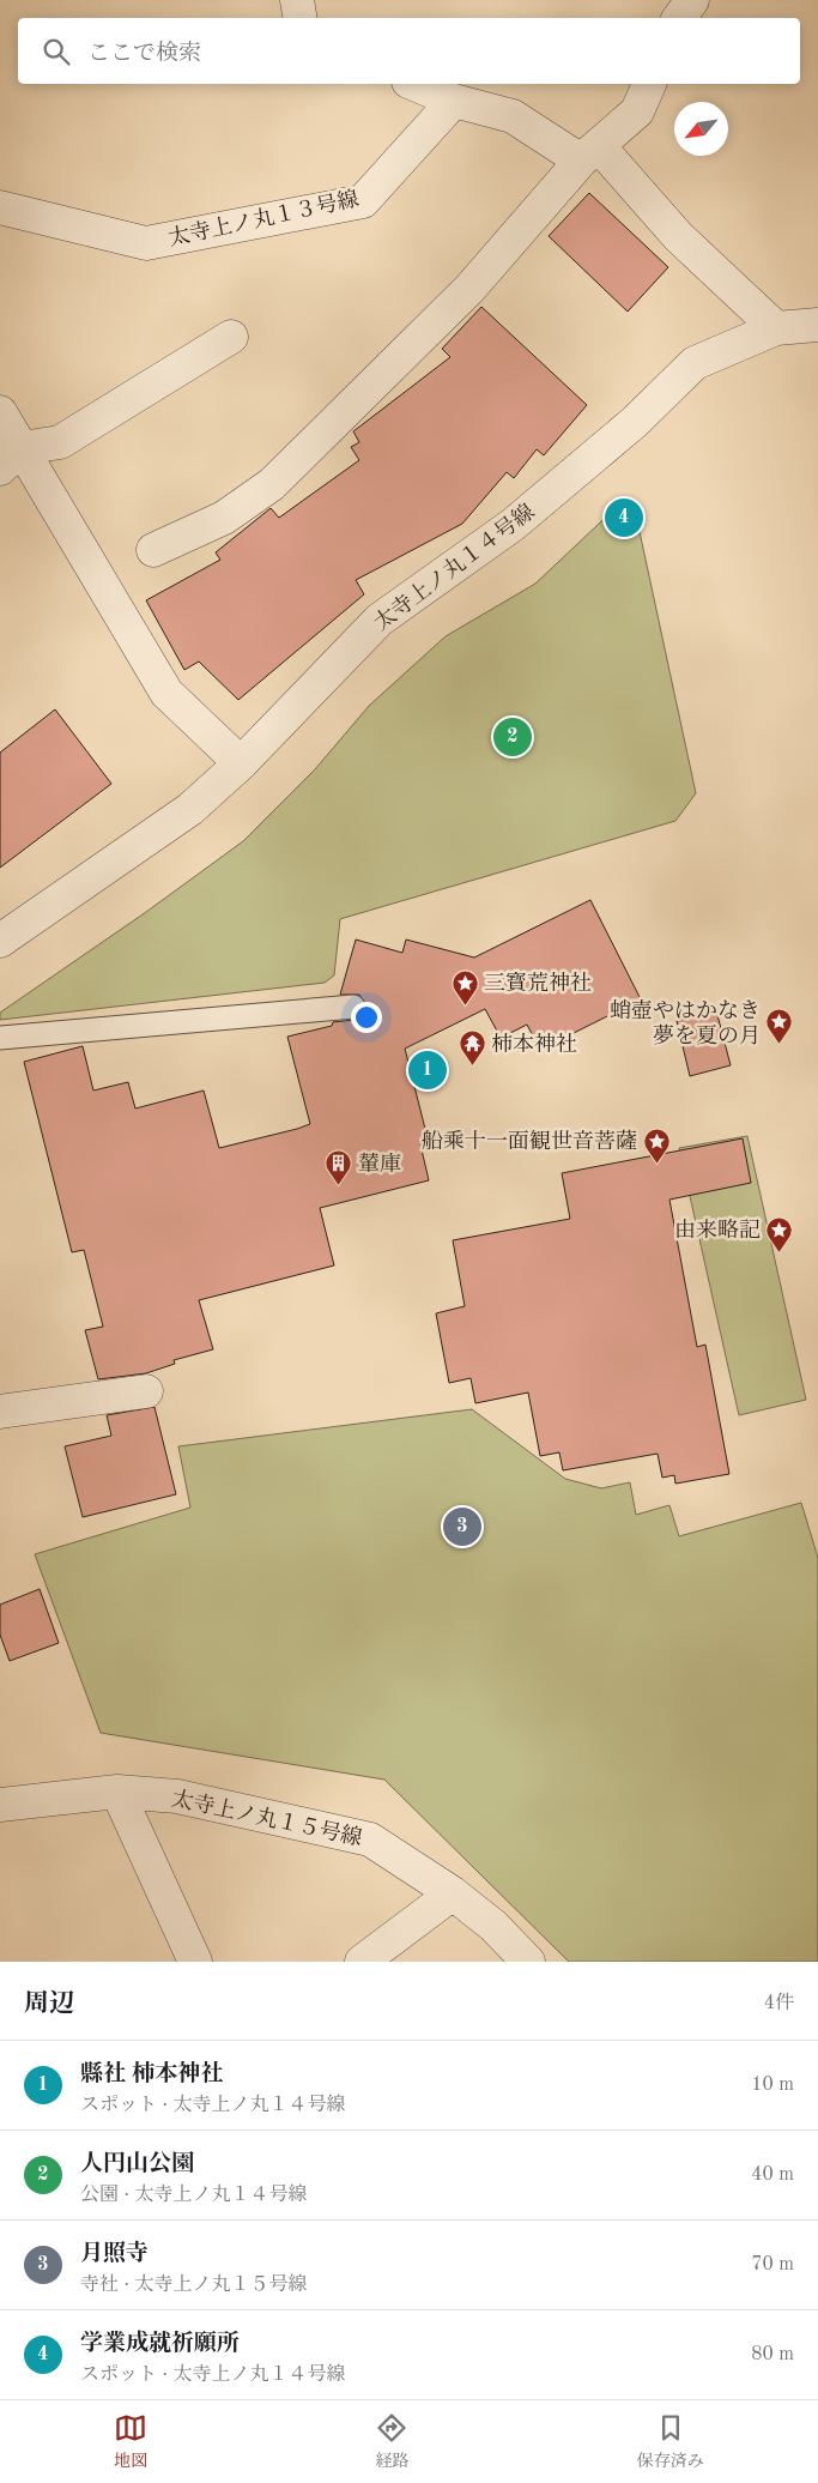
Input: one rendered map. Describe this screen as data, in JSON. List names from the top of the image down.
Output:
{
  "streets": {
    "street": ["太寺上ノ丸１３号線", "太寺上ノ丸１４号線", "太寺上ノ丸１５号線"]
  },
  "places": {
    "place": [
      "三寳荒神社",
      "蛸壺やはかなき 夢を夏の月",
      "船乘十一面観世音菩薩",
      "由来略記"
    ],
    "temple": ["柿本神社"],
    "building": ["輦庫"]
  },
  "north": "bottom left",
  "page": {
    "search": "ここで検索",
    "pins": [
      "4",
      "2",
      "1",
      "3"
    ],
    "heading": ["周辺", "4件"],
    "list": [
      {
        "mark": "1",
        "name": "縣社 柿本神社",
        "note": "スポット · 太寺上ノ丸１４号線",
        "value": "10 m"
      },
      {
        "mark": "2",
        "name": "人円山公園",
        "note": "公園 · 太寺上ノ丸１４号線",
        "value": "40 m"
      },
      {
        "mark": "3",
        "name": "月照寺",
        "note": "寺社 · 太寺上ノ丸１５号線",
        "value": "70 m"
      },
      {
        "mark": "4",
        "name": "学業成就祈願所",
        "note": "スポット · 太寺上ノ丸１４号線",
        "value": "80 m"
      }
    ],
    "nav": ["地図", "経路", "保存済み"]
  }
}
